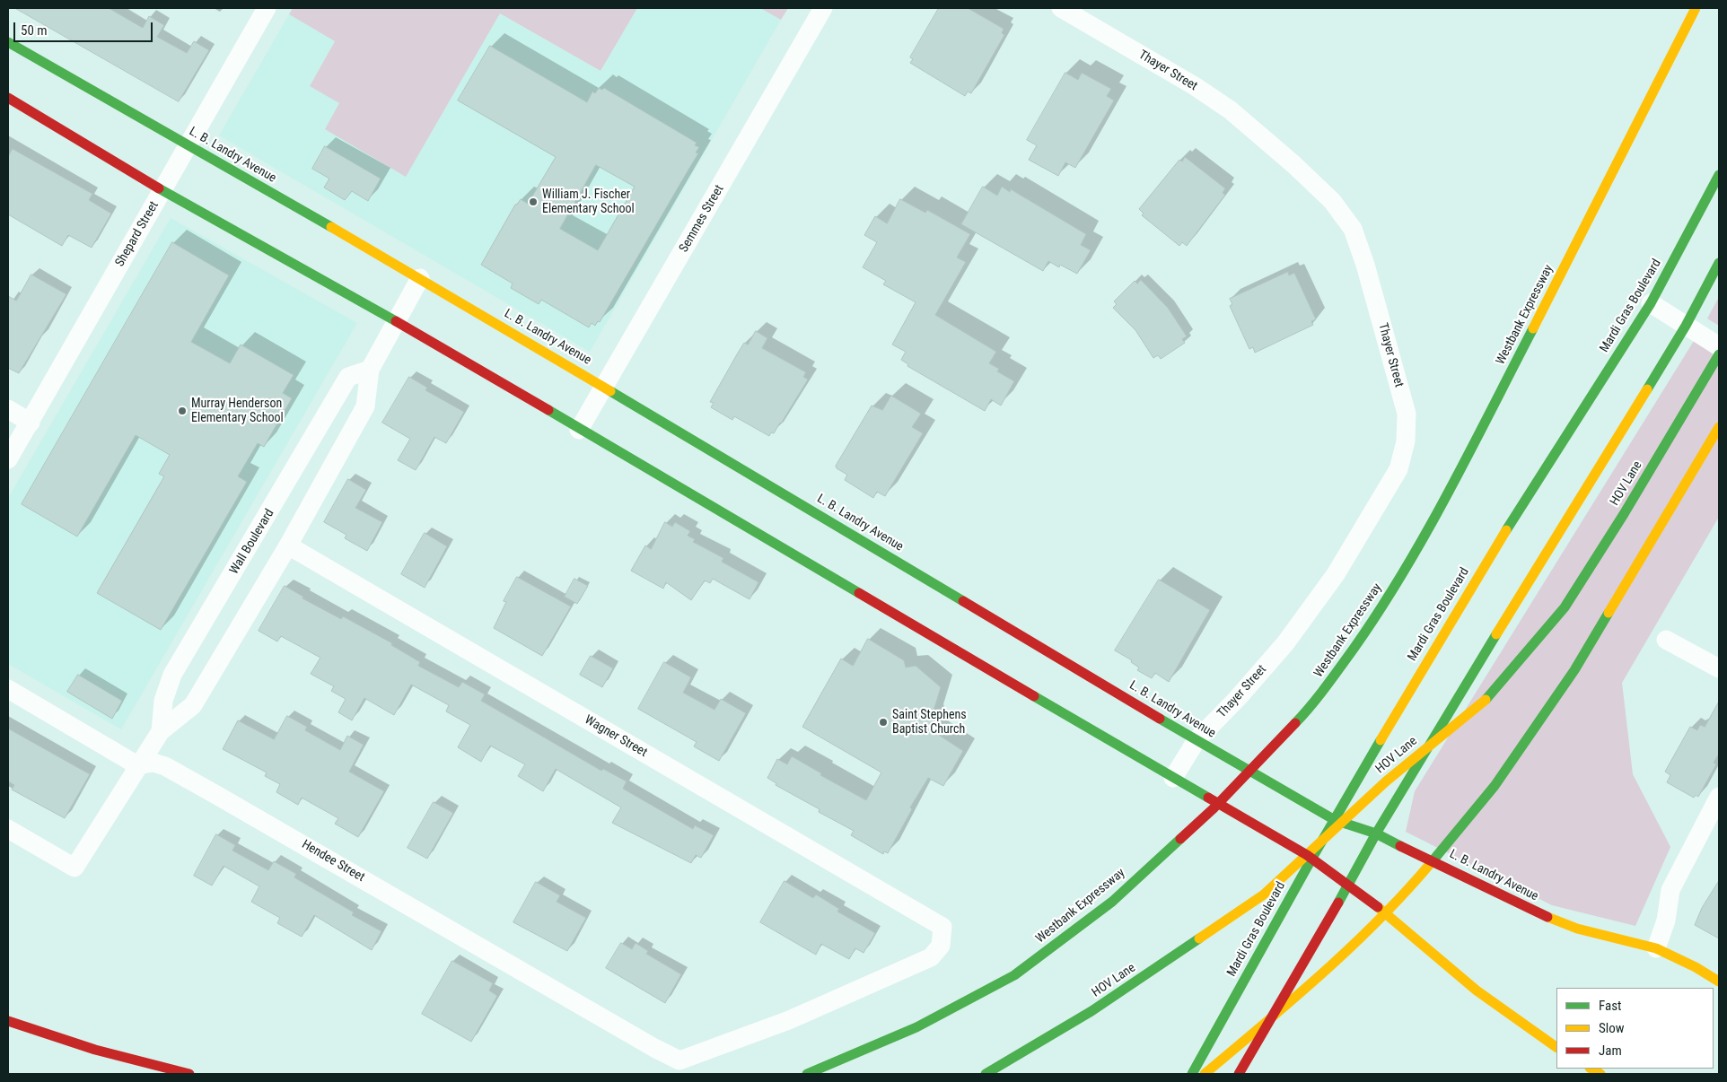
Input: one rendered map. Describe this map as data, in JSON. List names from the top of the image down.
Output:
{
  "streets": {
    "main road": [
      "L. B. Landry Avenue",
      "Mardi Gras Boulevard",
      "Westbank Expressway",
      "HOV Lane"
    ],
    "street": [
      "Thayer Street",
      "Semmes Street",
      "Shepard Street",
      "Wall Boulevard",
      "Wagner Street",
      "Hendee Street"
    ]
  },
  "crossings": [
    ["Thayer Street", "L. B. Landry Avenue"],
    ["L. B. Landry Avenue", "Semmes Street"],
    ["L. B. Landry Avenue", "Shepard Street"],
    ["L. B. Landry Avenue", "Mardi Gras Boulevard"],
    ["L. B. Landry Avenue", "Wall Boulevard"],
    ["Wall Boulevard", "Wagner Street"],
    ["Wall Boulevard", "Hendee Street"],
    ["Wagner Street", "Hendee Street"]
  ],
  "places": ["William J. Fischer Elementary School", "Murray Henderson Elementary School", "Saint Stephens Baptist Church"],
  "legend": ["Fast", "Slow", "Jam"],
  "scale_bar": "50 m"
}
